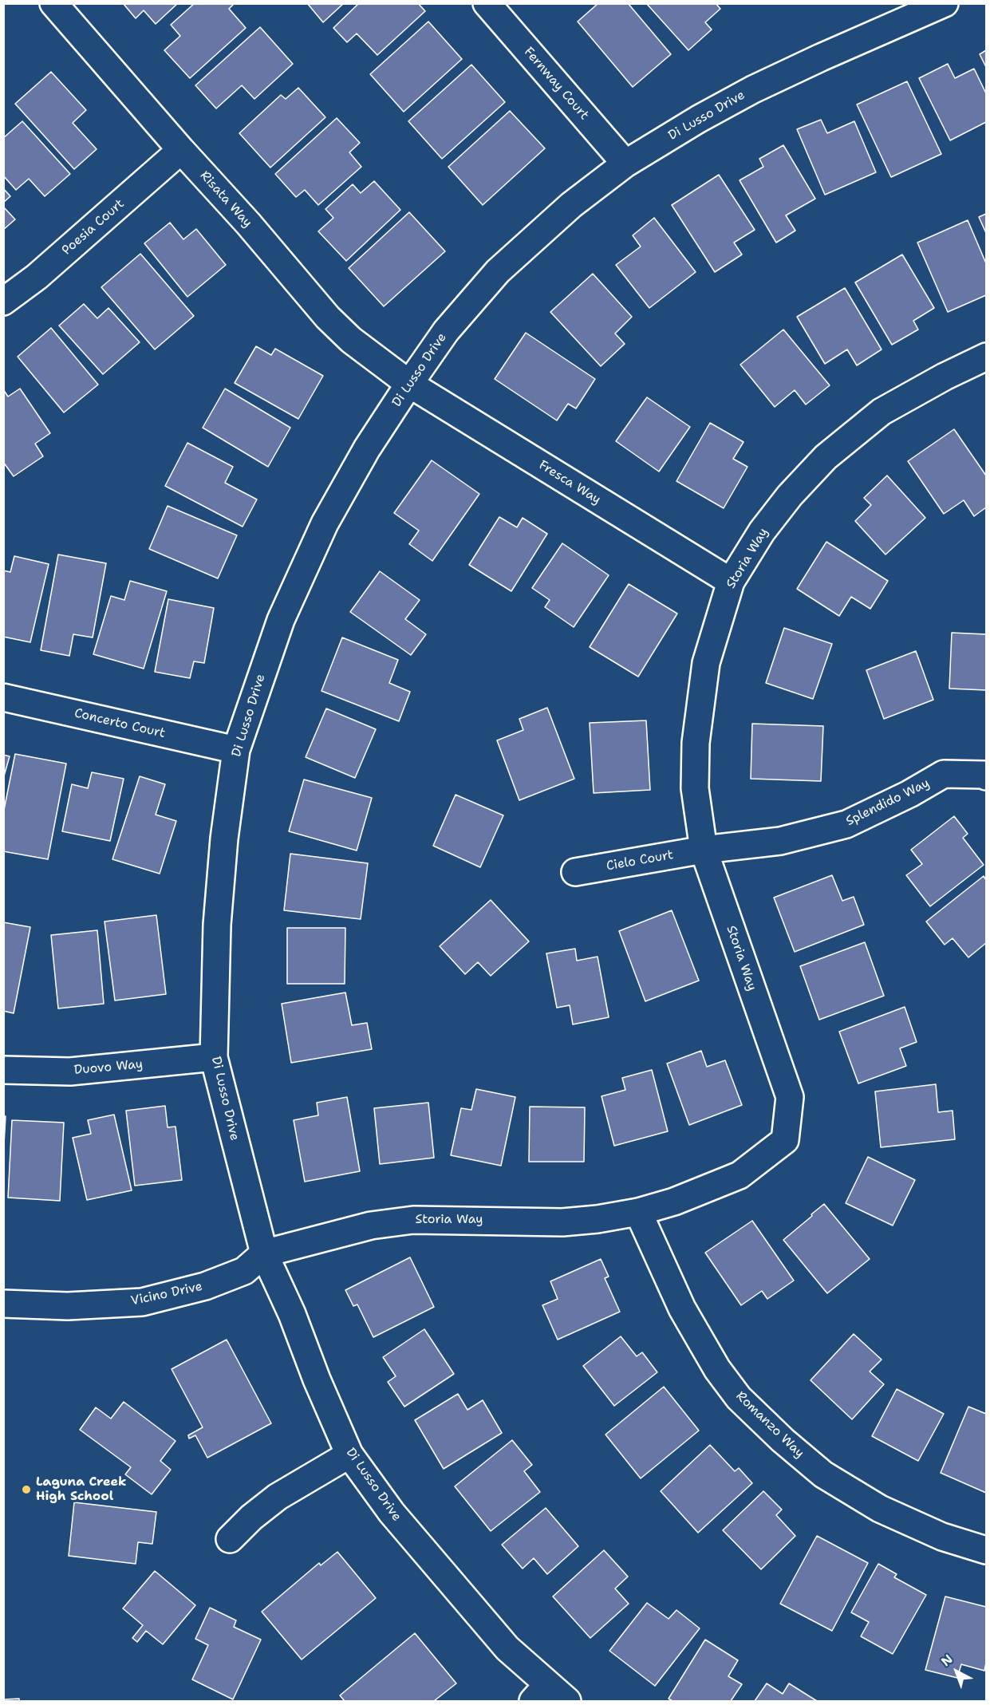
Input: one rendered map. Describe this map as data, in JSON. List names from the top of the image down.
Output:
{
  "streets": {
    "street": [
      "Fernway Court",
      "Di Lusso Drive",
      "Risata Way",
      "Poesia Court",
      "Fresca Way",
      "Storia Way",
      "Concerto Court",
      "Splendido Way",
      "Cielo Court",
      "Duovo Way",
      "Vicino Drive",
      "Romanzo Way"
    ]
  },
  "crossings": [
    ["Fernway Court", "Di Lusso Drive"],
    ["Di Lusso Drive", "Risata Way"],
    ["Di Lusso Drive", "Fresca Way"],
    ["Di Lusso Drive", "Storia Way"],
    ["Di Lusso Drive", "Concerto Court"],
    ["Di Lusso Drive", "Duovo Way"],
    ["Di Lusso Drive", "Vicino Drive"],
    ["Risata Way", "Poesia Court"],
    ["Risata Way", "Fresca Way"],
    ["Fresca Way", "Storia Way"],
    ["Storia Way", "Splendido Way"],
    ["Storia Way", "Cielo Court"],
    ["Storia Way", "Vicino Drive"],
    ["Storia Way", "Romanzo Way"],
    ["Splendido Way", "Cielo Court"]
  ],
  "places": ["Laguna Creek High School"],
  "north": "top left"
}
